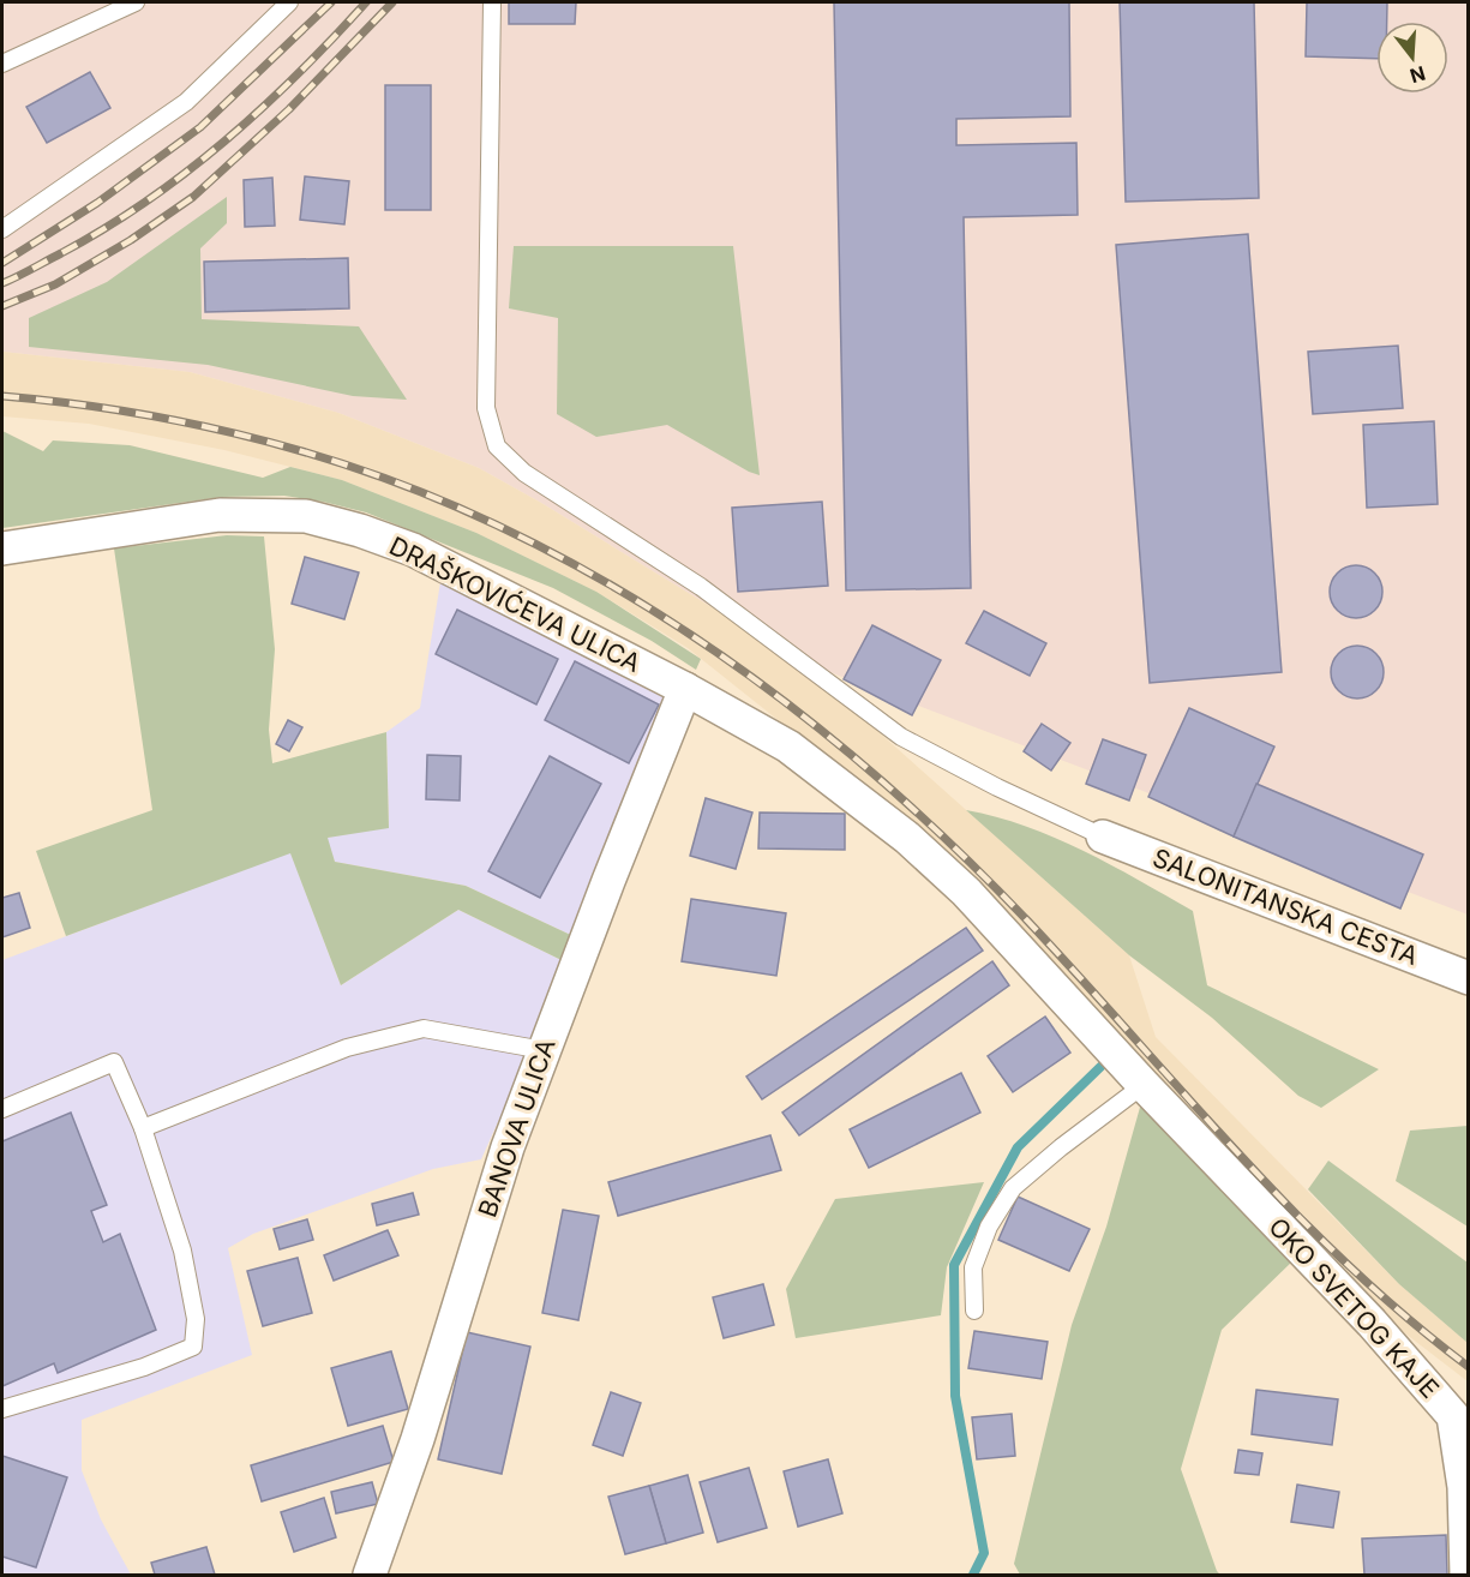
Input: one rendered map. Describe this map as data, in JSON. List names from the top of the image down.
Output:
{
  "streets": {
    "street": [
      "DRAŠKOVIĆEVA ULICA",
      "SALONITANSKA CESTA",
      "BANOVA ULICA",
      "OKO SVETOG KAJE"
    ]
  },
  "crossings": [
    ["DRAŠKOVIĆEVA ULICA", "BANOVA ULICA"],
    ["DRAŠKOVIĆEVA ULICA", "OKO SVETOG KAJE"],
    ["BANOVA ULICA", "OKO SVETOG KAJE"]
  ],
  "north": "bottom"
}
